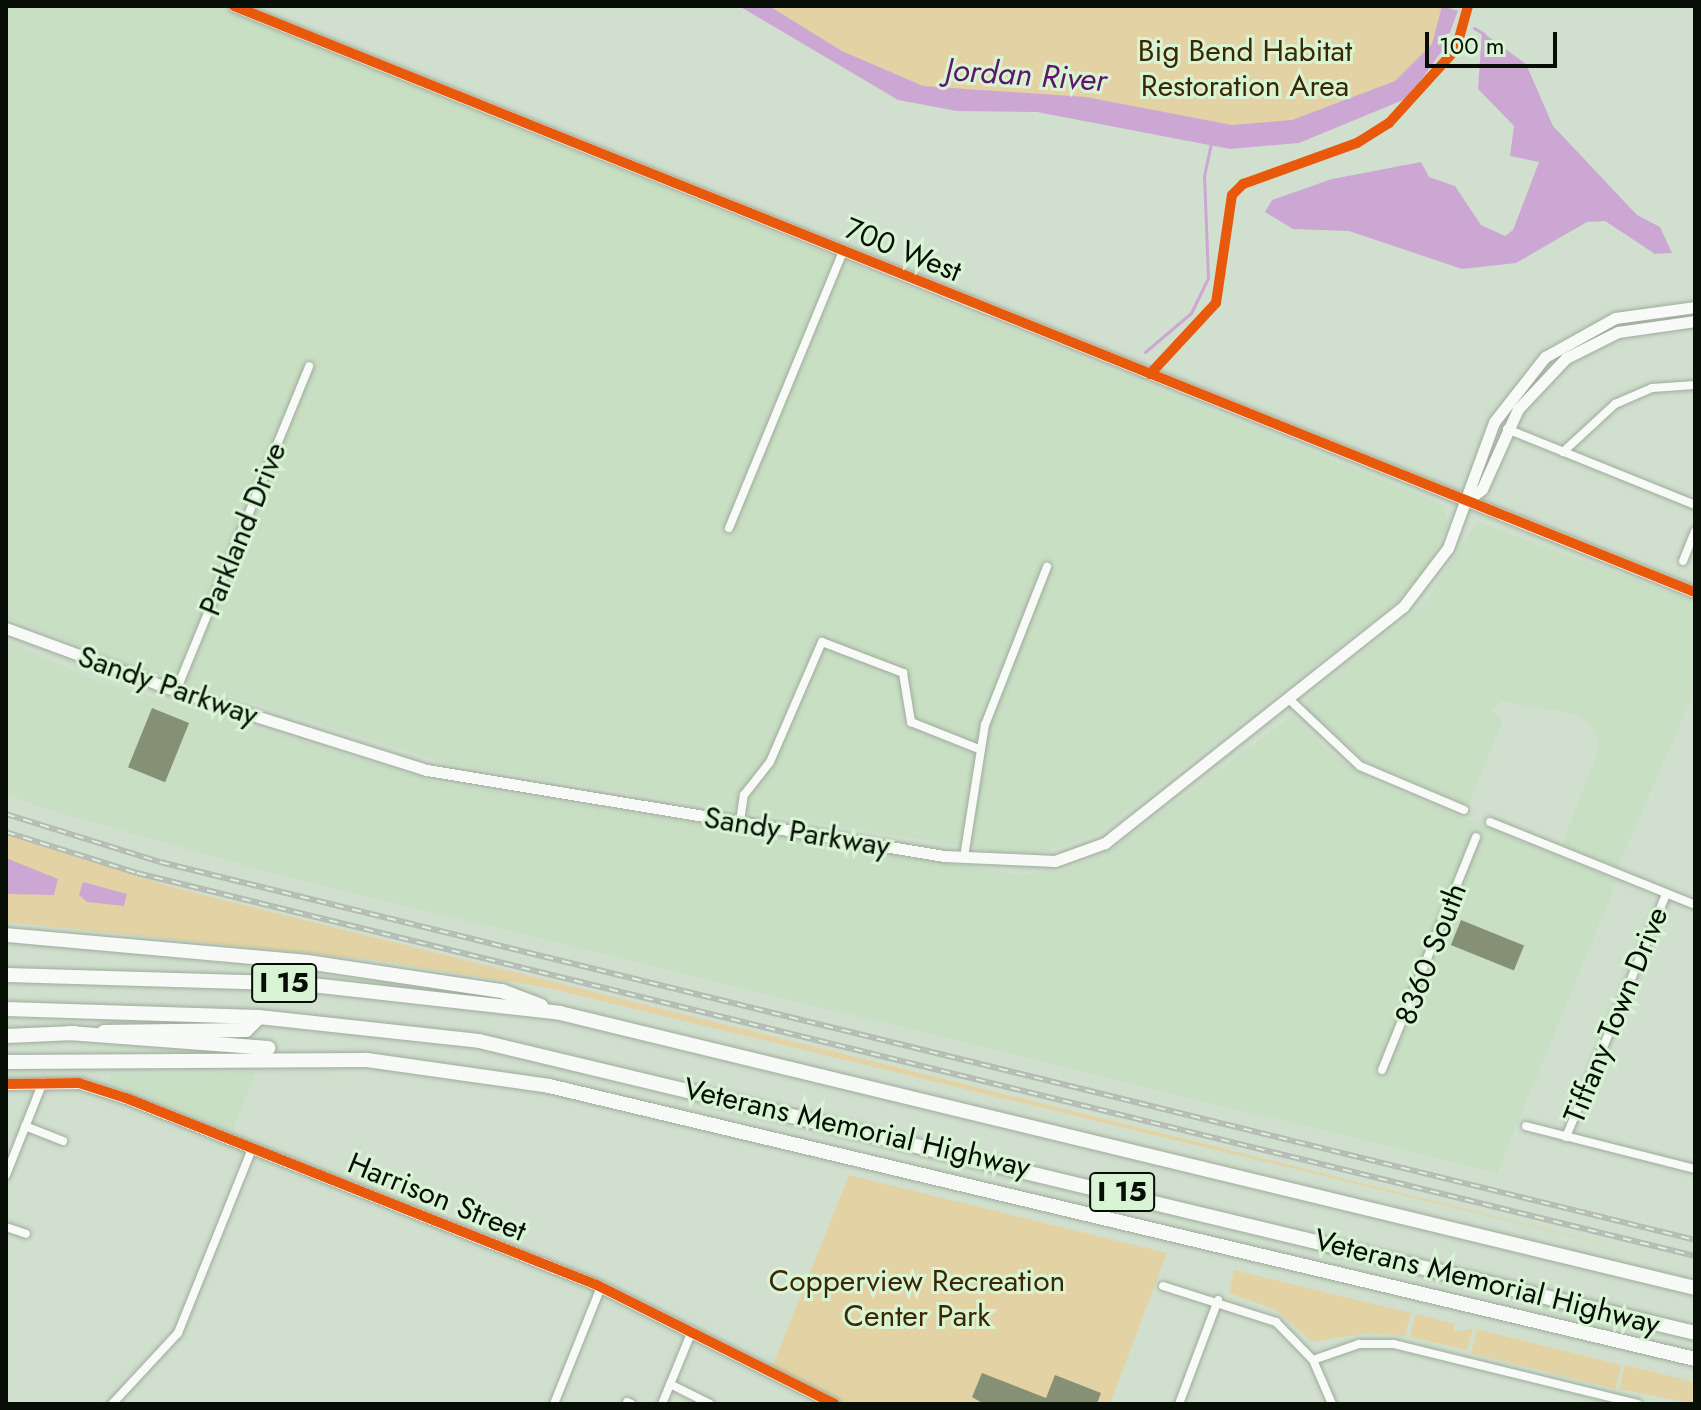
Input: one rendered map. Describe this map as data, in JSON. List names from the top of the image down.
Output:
{
  "streets": {
    "highway": ["I 15", "Veterans Memorial Highway"],
    "street": [
      "700 West",
      "Parkland Drive",
      "Sandy Parkway",
      "8360 South",
      "Tiffany Town Drive",
      "Harrison Street"
    ]
  },
  "crossings": [
    ["700 West", "Sandy Parkway"],
    ["Parkland Drive", "Sandy Parkway"]
  ],
  "water": ["Jordan River"],
  "parks": ["Big Bend Habitat Restoration Area", "Copperview Recreation Center Park"],
  "scale_bar": "100 m"
}
